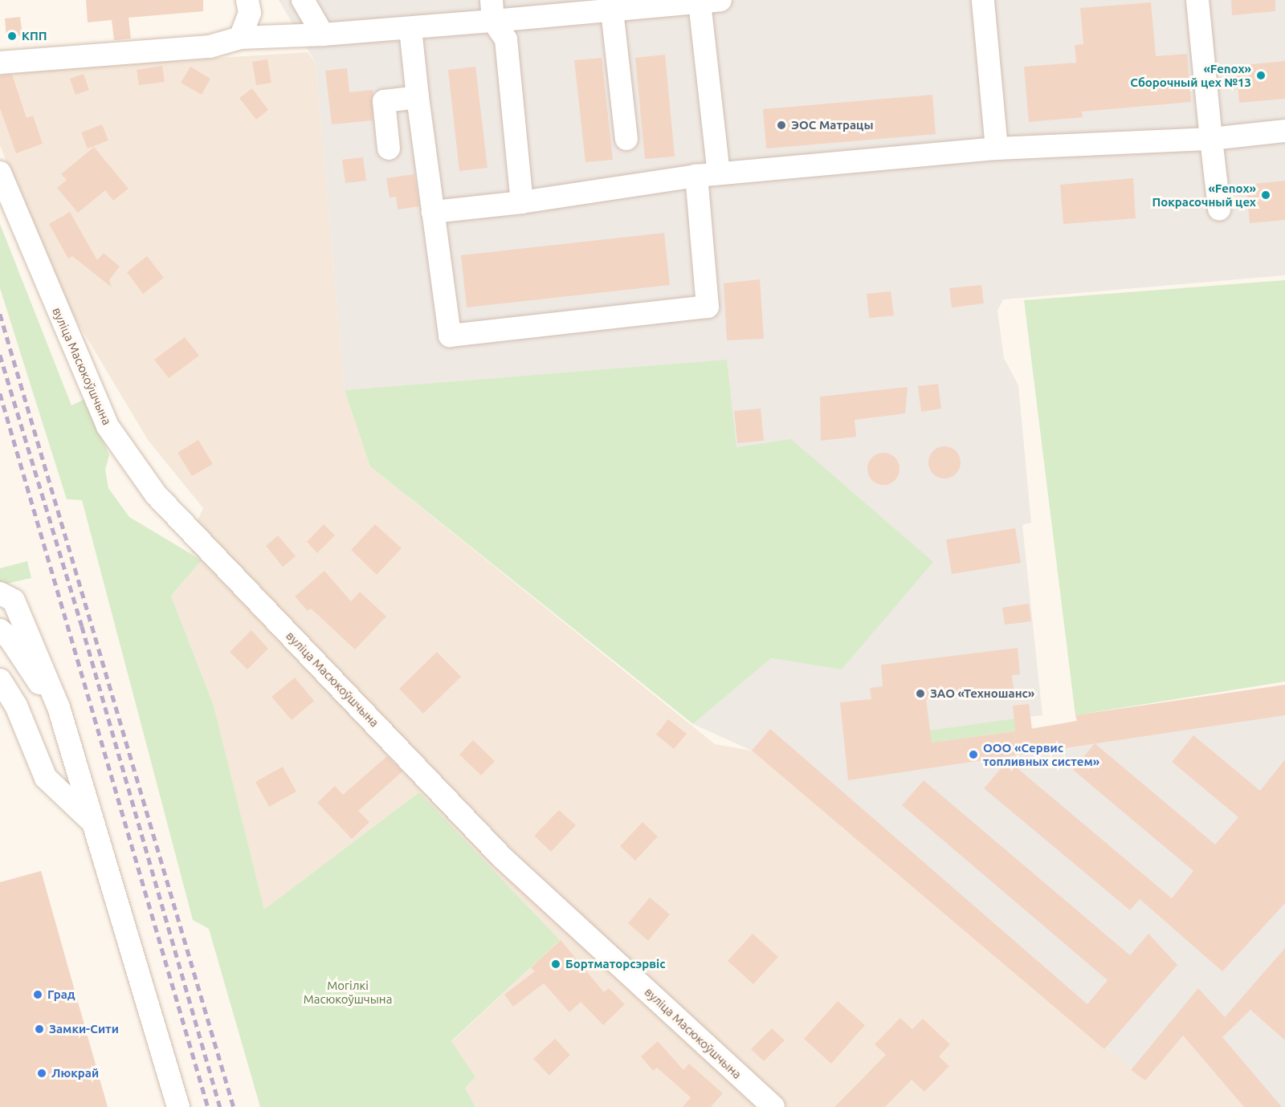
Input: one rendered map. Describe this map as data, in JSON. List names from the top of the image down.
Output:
{
  "streets": {
    "street": ["вуліца Масюкоўшчына"]
  },
  "parks": ["Могілкі Масюкоўшчына"],
  "places": [
    "КПП",
    "«Fenox» Сборочный цех №13",
    "ЭОС Матрацы",
    "«Fenox» Покрасочный цех",
    "ЗАО «Техношанс»",
    "ООО «Сервис топливных систем»",
    "Бортматорсэрвіс",
    "Град",
    "Замки-Сити",
    "Люкрай"
  ]
}
